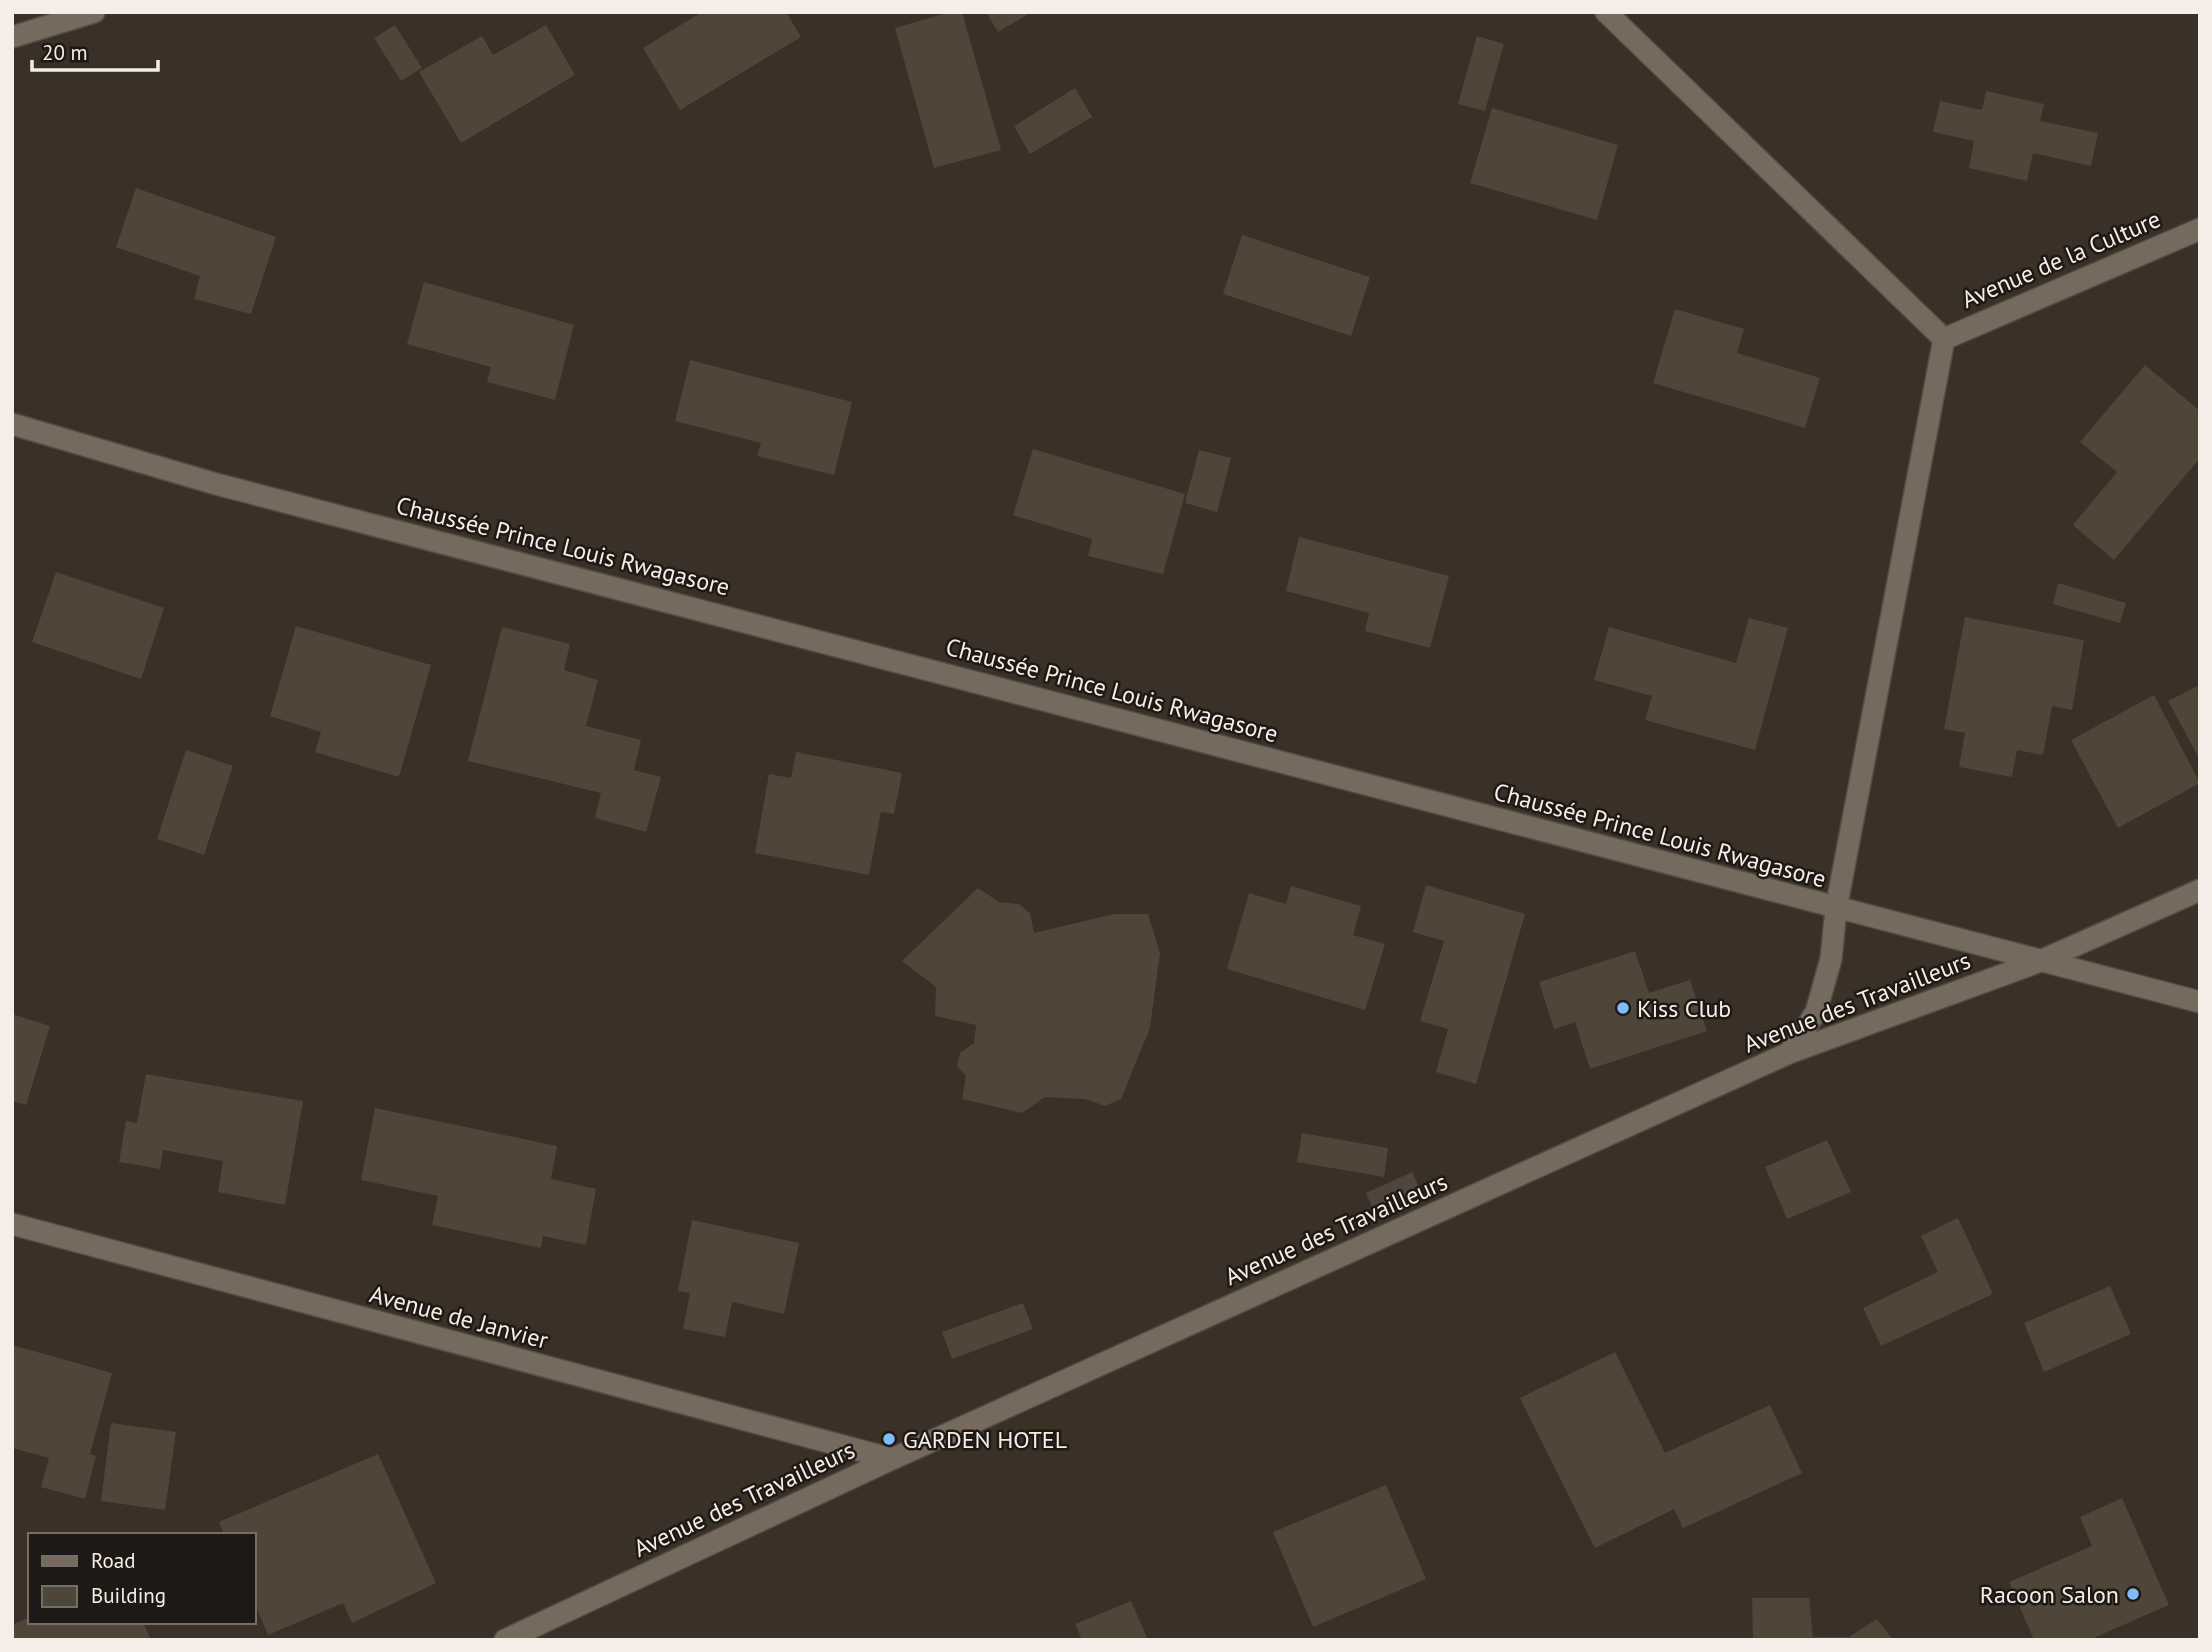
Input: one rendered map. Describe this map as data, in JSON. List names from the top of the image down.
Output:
{
  "streets": {
    "street": [
      "Avenue de la Culture",
      "Chaussée Prince Louis Rwagasore",
      "Avenue des Travailleurs",
      "Avenue de Janvier"
    ]
  },
  "crossings": [
    ["Chaussée Prince Louis Rwagasore", "Avenue des Travailleurs"],
    ["Avenue des Travailleurs", "Avenue de Janvier"]
  ],
  "places": ["Kiss Club", "GARDEN HOTEL", "Racoon Salon"],
  "legend": ["Road", "Building"],
  "scale_bar": "20 m"
}
